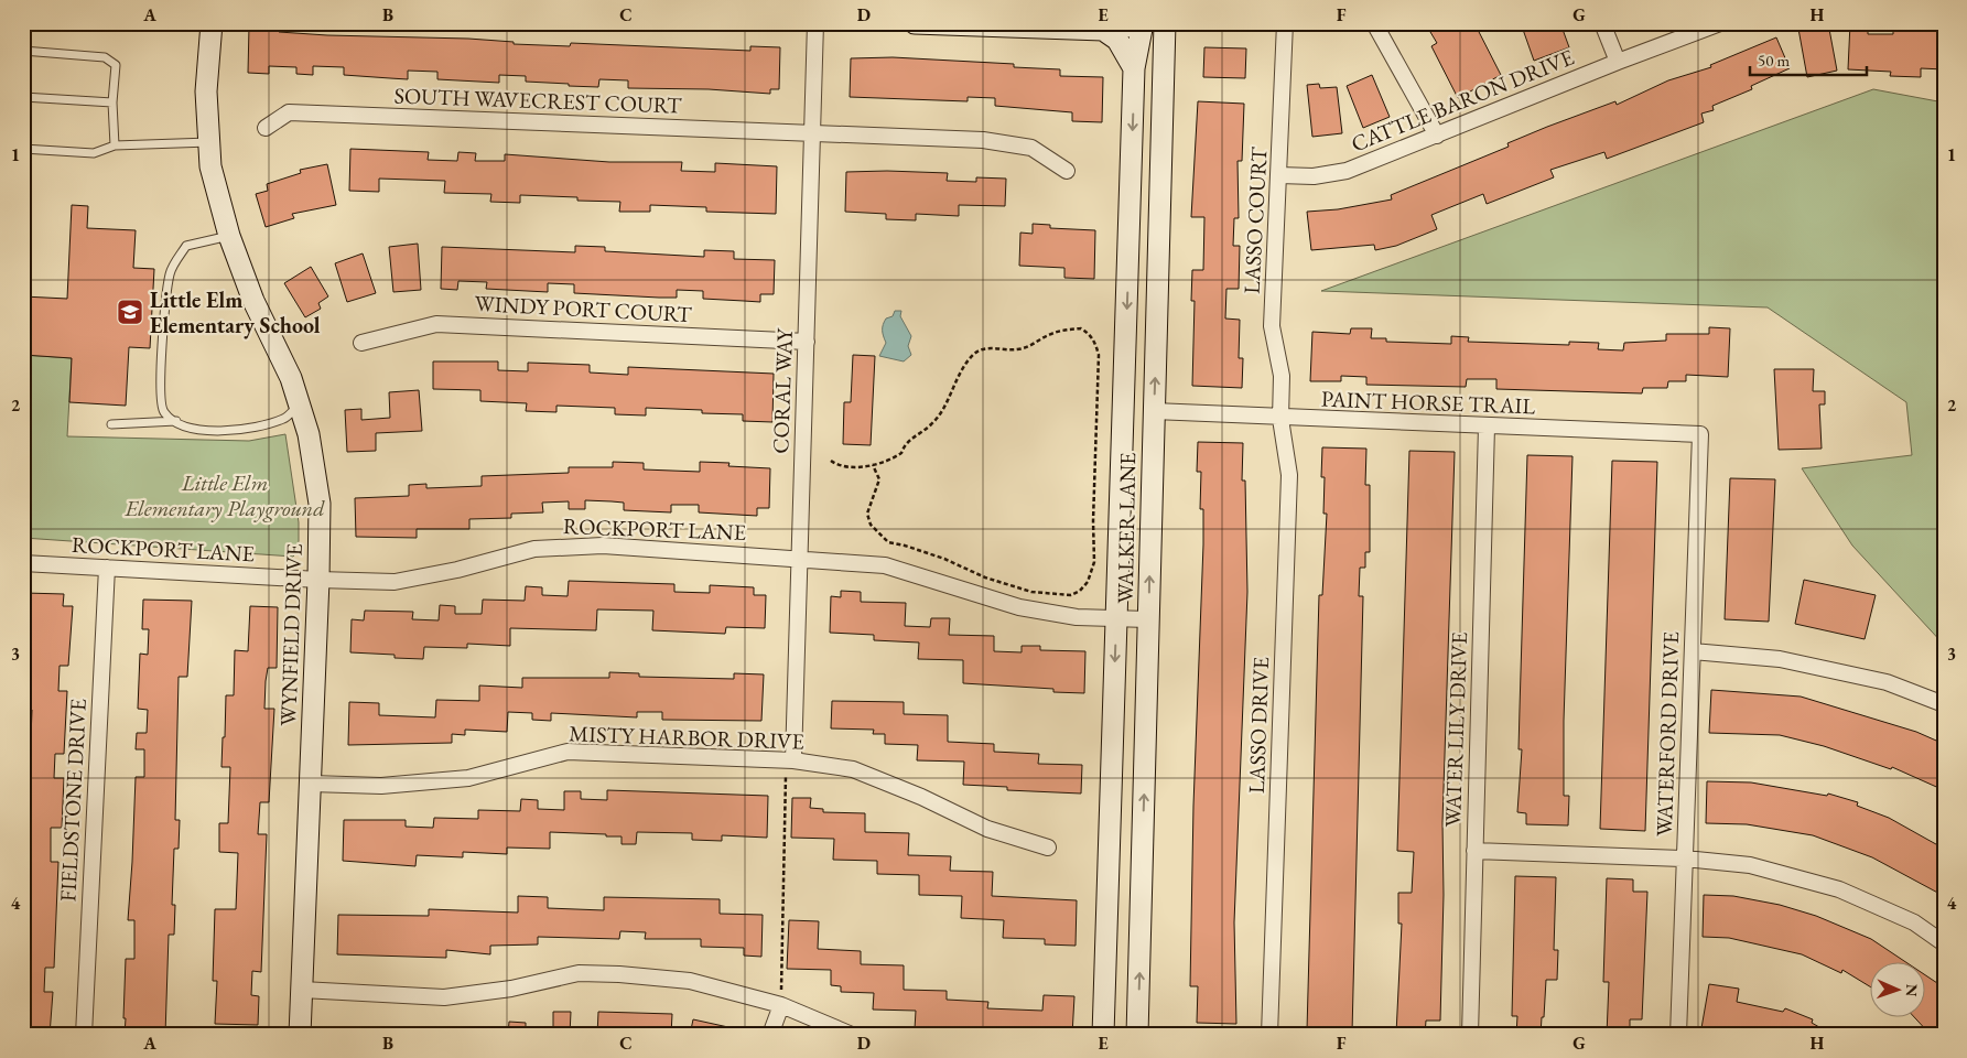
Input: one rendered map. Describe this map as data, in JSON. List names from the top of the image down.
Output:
{
  "streets": {
    "street": [
      "SOUTH WAVECREST COURT",
      "CATTLE BARON DRIVE",
      "LASSO COURT",
      "WINDY PORT COURT",
      "CORAL WAY",
      "PAINT HORSE TRAIL",
      "WALKER LANE",
      "ROCKPORT LANE",
      "WYNFIELD DRIVE",
      "LASSO DRIVE",
      "WATER LILY DRIVE",
      "WATERFORD DRIVE",
      "MISTY HARBOR DRIVE",
      "FIELDSTONE DRIVE"
    ]
  },
  "crossings": [
    ["SOUTH WAVECREST COURT", "CORAL WAY"],
    ["CATTLE BARON DRIVE", "LASSO COURT"],
    ["LASSO COURT", "PAINT HORSE TRAIL"],
    ["LASSO COURT", "LASSO DRIVE"],
    ["WINDY PORT COURT", "CORAL WAY"],
    ["CORAL WAY", "ROCKPORT LANE"],
    ["CORAL WAY", "MISTY HARBOR DRIVE"],
    ["PAINT HORSE TRAIL", "WALKER LANE"],
    ["PAINT HORSE TRAIL", "LASSO DRIVE"],
    ["PAINT HORSE TRAIL", "WATER LILY DRIVE"],
    ["PAINT HORSE TRAIL", "WATERFORD DRIVE"],
    ["WALKER LANE", "ROCKPORT LANE"],
    ["ROCKPORT LANE", "WYNFIELD DRIVE"],
    ["ROCKPORT LANE", "FIELDSTONE DRIVE"],
    ["WYNFIELD DRIVE", "MISTY HARBOR DRIVE"]
  ],
  "parks": ["Little Elm Elementary Playground"],
  "places": {
    "school or university": ["Little Elm Elementary School"]
  },
  "scale_bar": "50 m",
  "north": "right",
  "grid": {
    "columns": [
      "A",
      "B",
      "C",
      "D",
      "E",
      "F",
      "G",
      "H"
    ],
    "rows": [
      "1",
      "2",
      "3",
      "4"
    ]
  }
}
